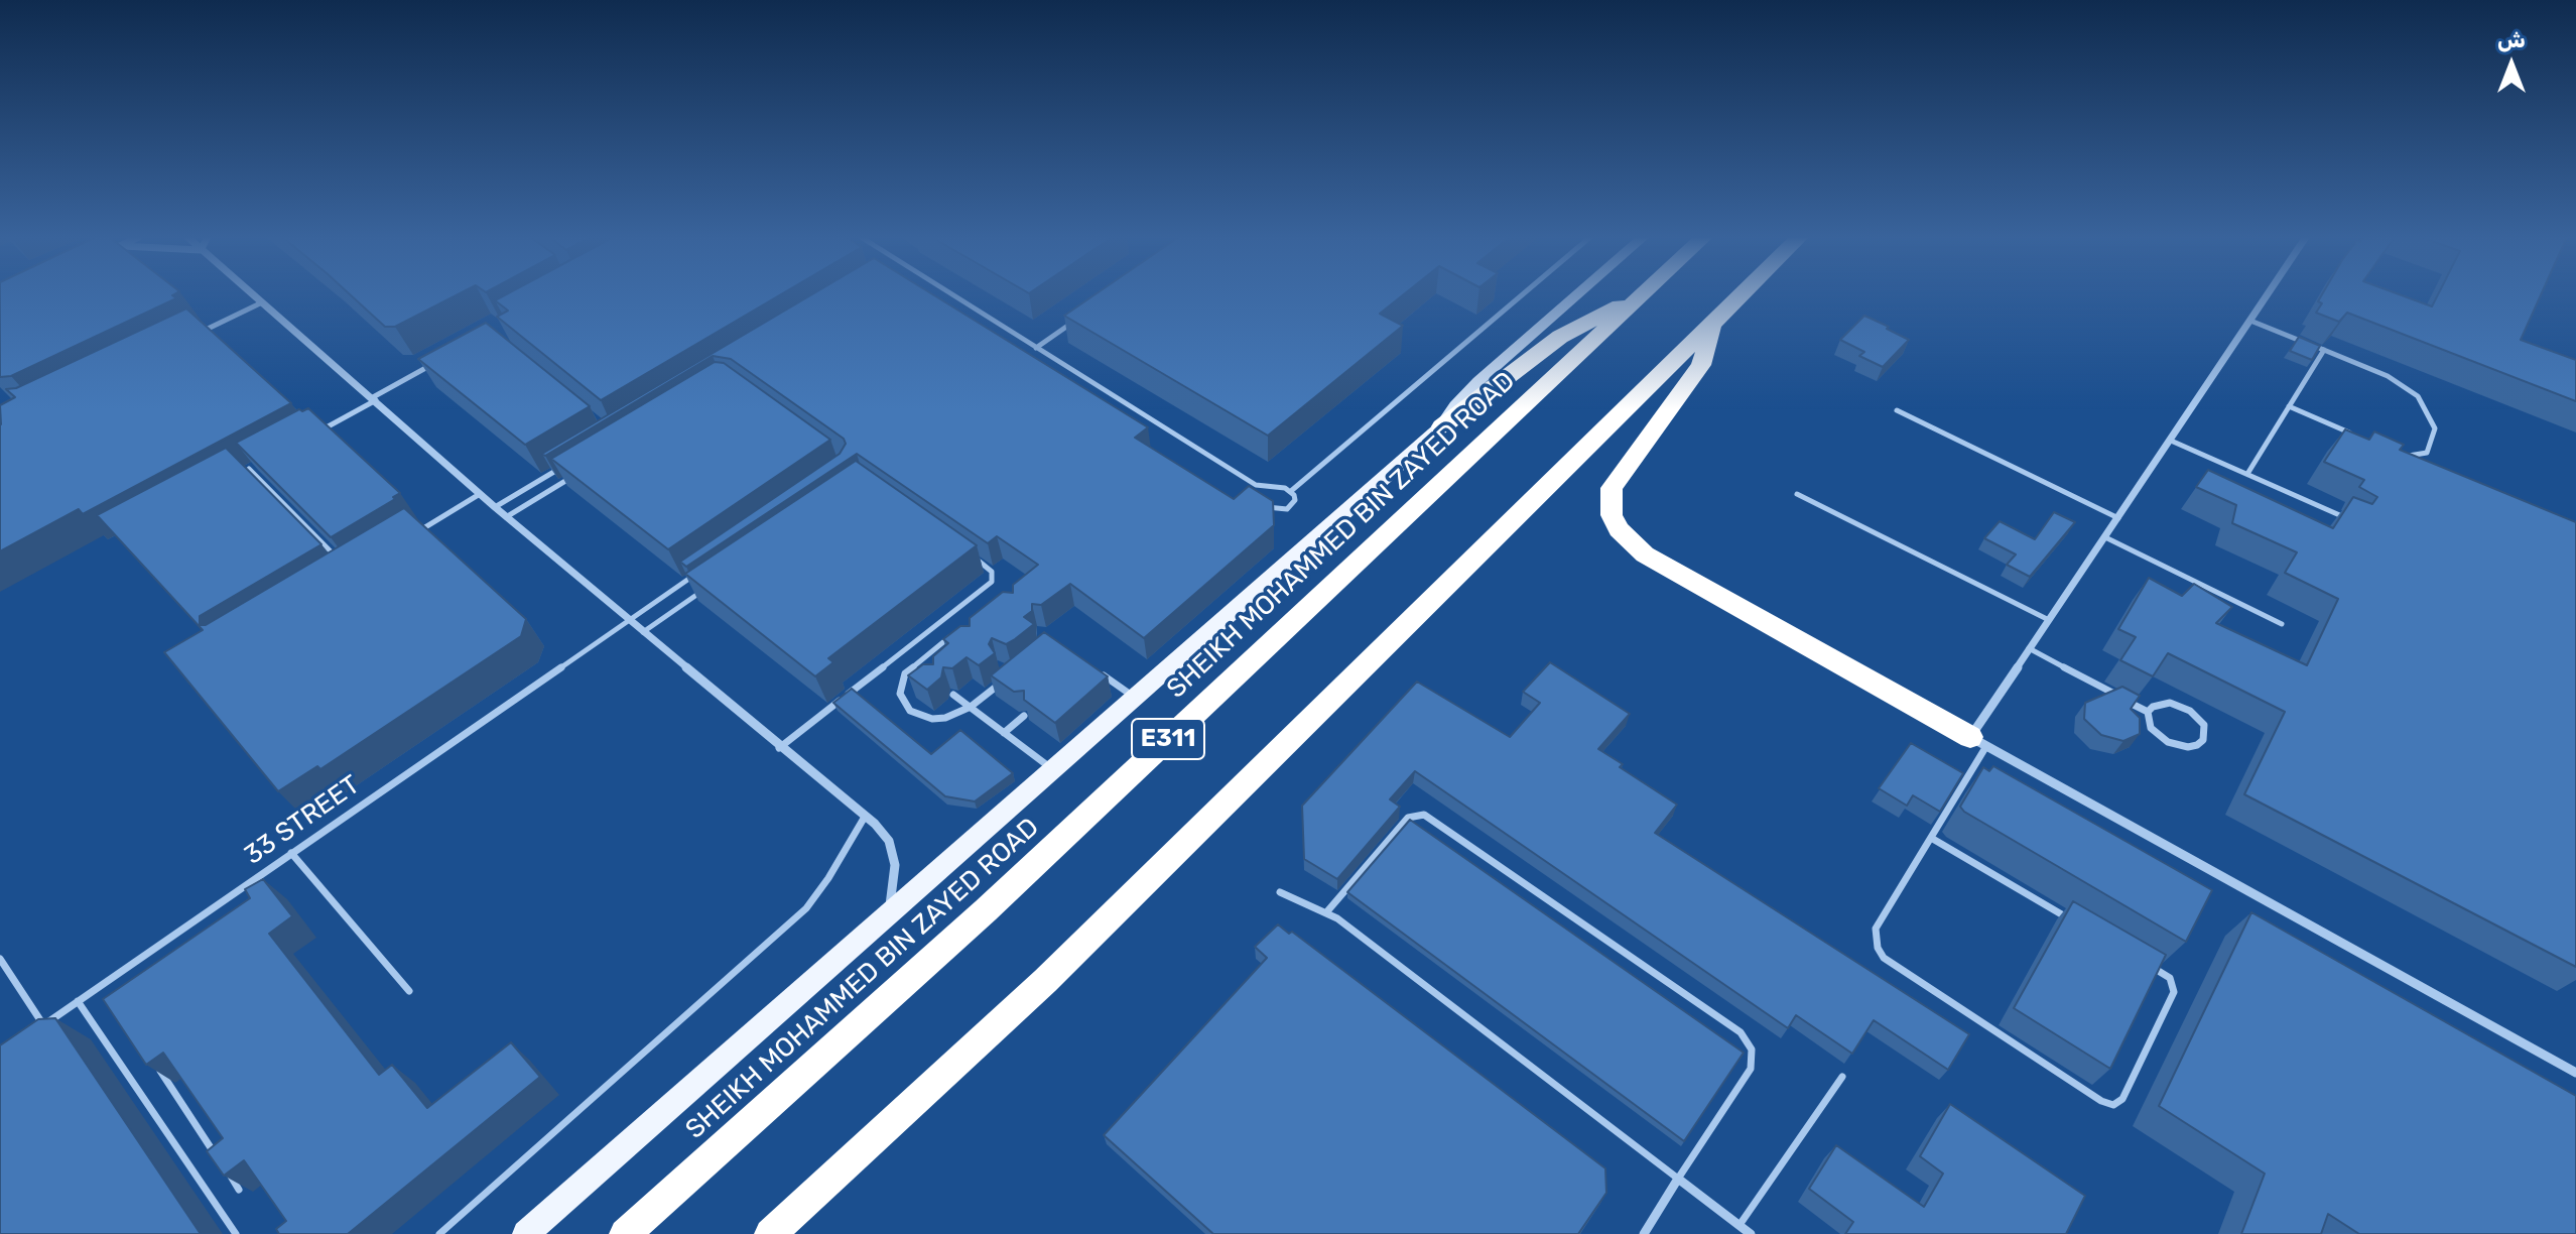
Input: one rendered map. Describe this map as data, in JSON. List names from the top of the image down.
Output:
{
  "streets": {
    "highway": ["SHEIKH MOHAMMED BIN ZAYED ROAD", "E311"],
    "lane": ["33 STREET"]
  },
  "north": "top"
}
